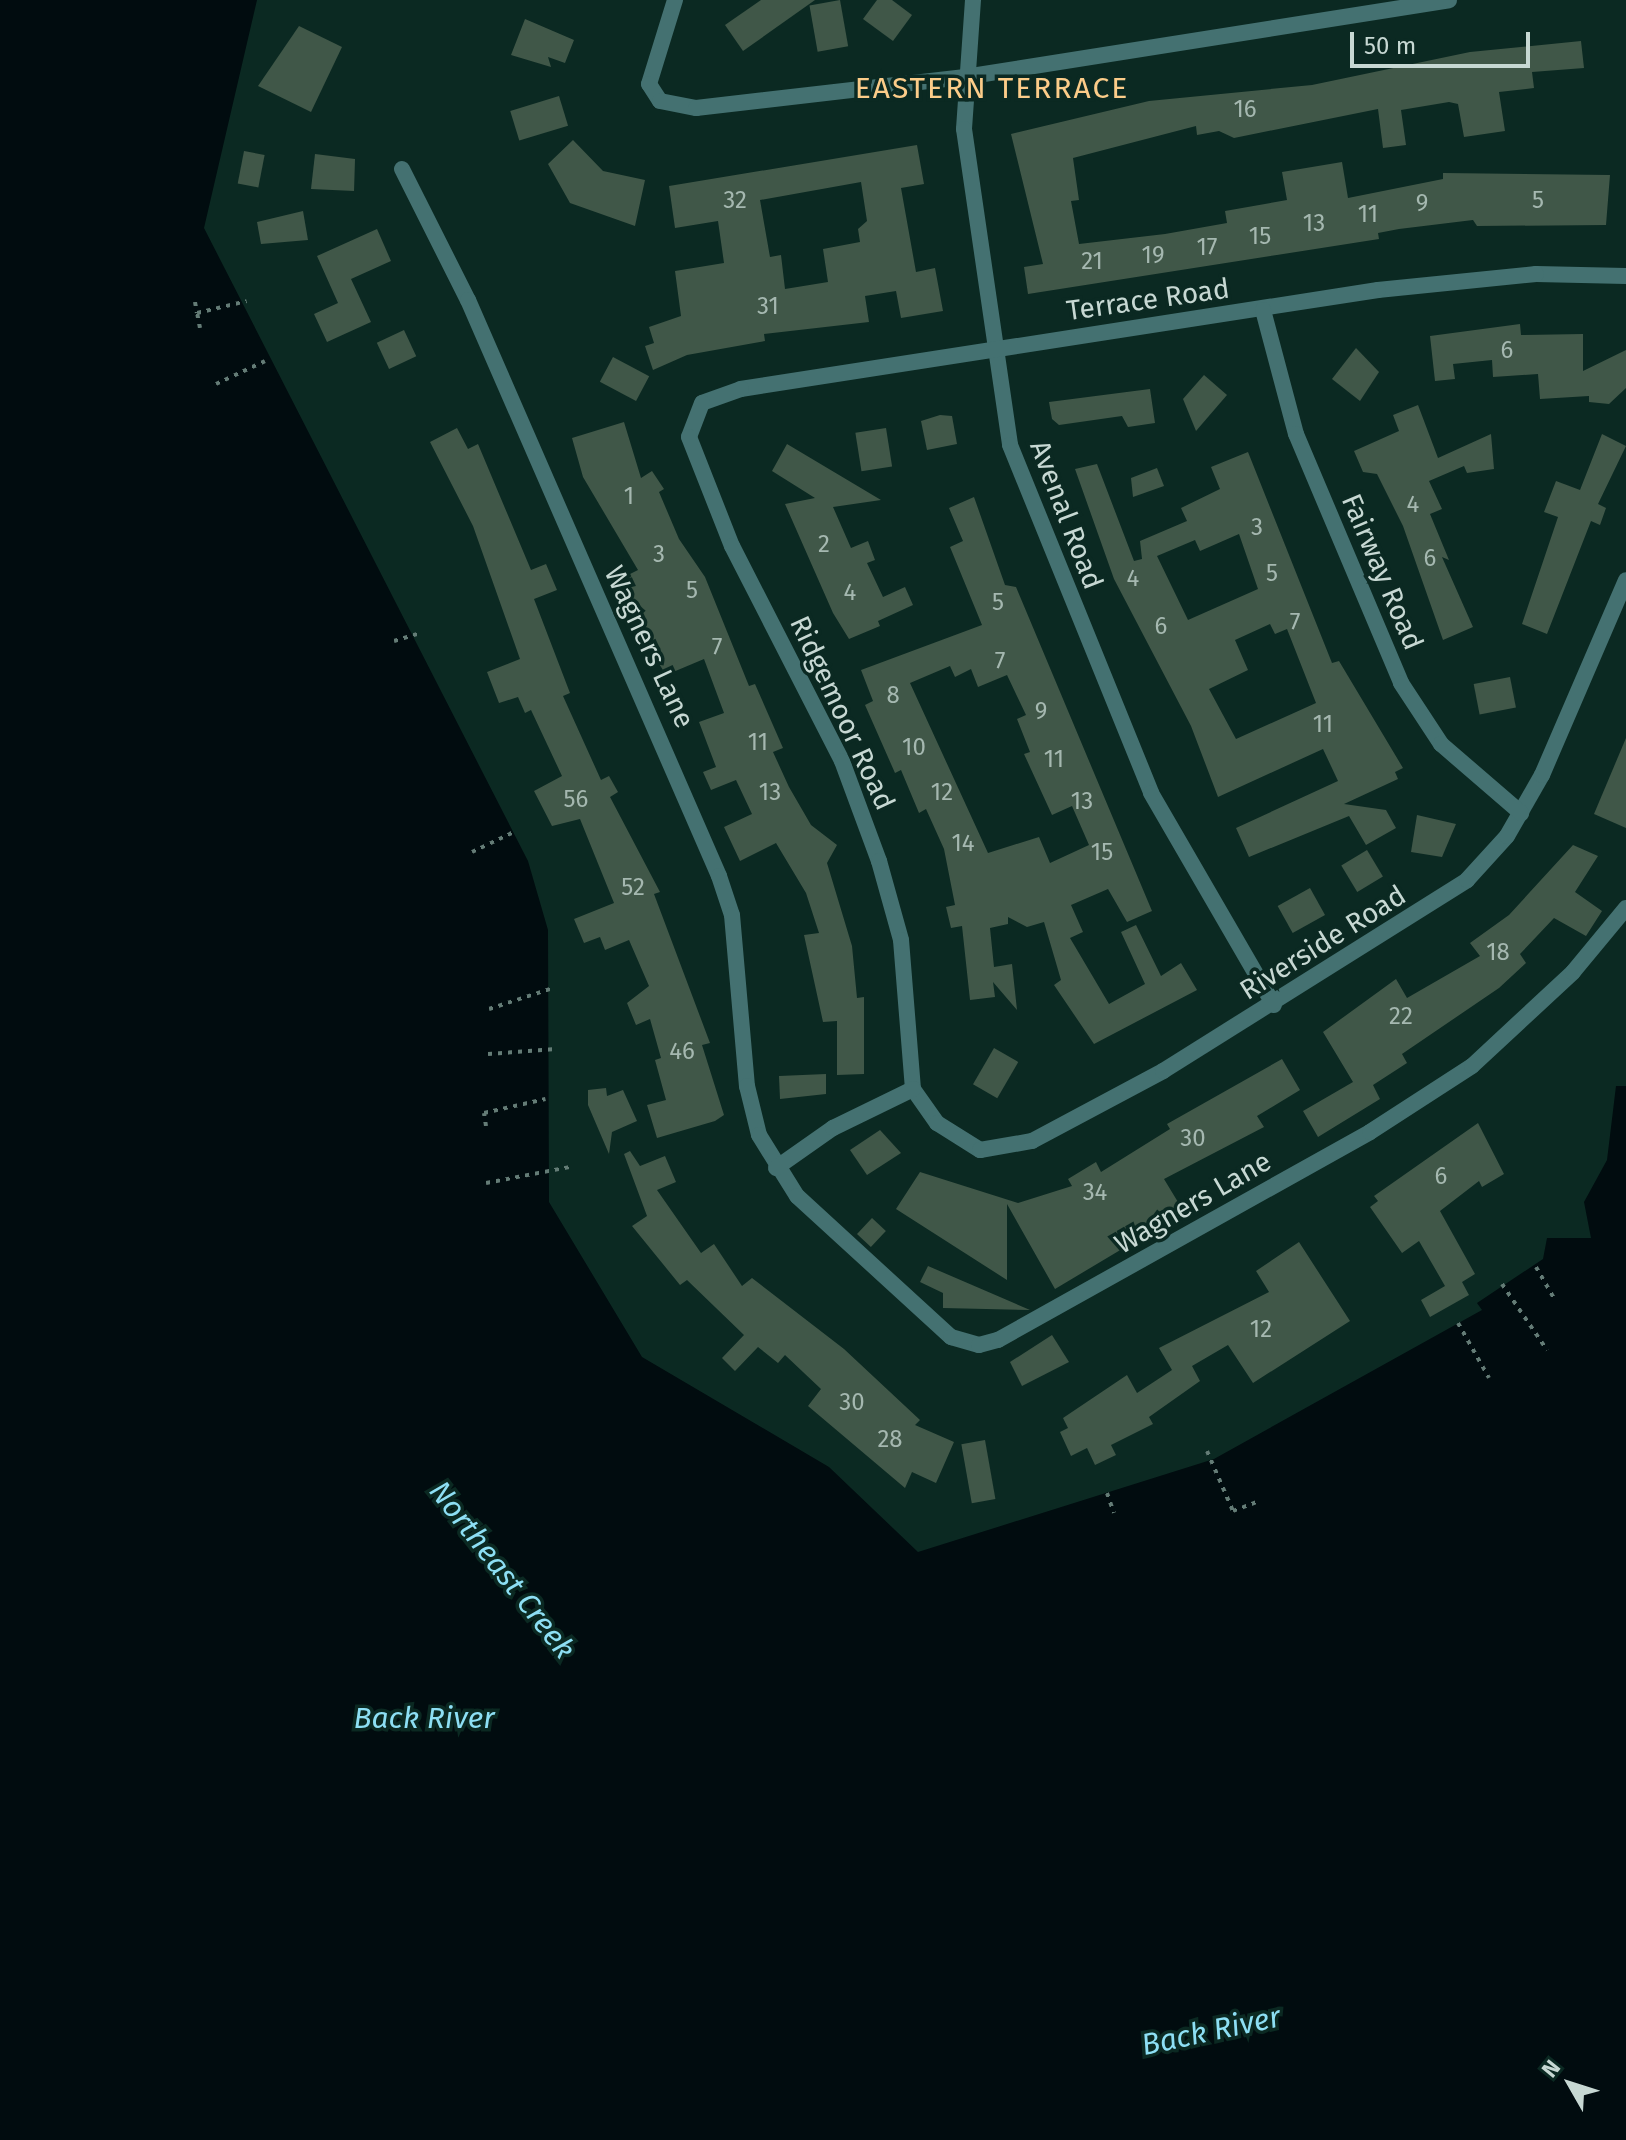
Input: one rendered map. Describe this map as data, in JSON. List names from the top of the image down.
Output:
{
  "streets": {
    "street": [
      "Terrace Road",
      "Avenal Road",
      "Fairway Road",
      "Wagners Lane",
      "Ridgemoor Road",
      "Riverside Road"
    ]
  },
  "crossings": [
    ["Terrace Road", "Avenal Road"],
    ["Terrace Road", "Fairway Road"],
    ["Terrace Road", "Ridgemoor Road"],
    ["Avenal Road", "Riverside Road"],
    ["Fairway Road", "Riverside Road"],
    ["Ridgemoor Road", "Riverside Road"]
  ],
  "districts": ["EASTERN TERRACE"],
  "water": ["Northeast Creek", "Back River"],
  "house_numbers": [
    "16",
    "32",
    "5",
    "9",
    "11",
    "13",
    "15",
    "17",
    "19",
    "21",
    "31",
    "6",
    "1",
    "4",
    "3",
    "2",
    "3",
    "6",
    "5",
    "4",
    "5",
    "4",
    "5",
    "7",
    "6",
    "7",
    "7",
    "8",
    "9",
    "11",
    "11",
    "10",
    "11",
    "13",
    "12",
    "56",
    "13",
    "14",
    "15",
    "52",
    "18",
    "22",
    "46",
    "30",
    "6",
    "34",
    "12",
    "30",
    "28"
  ],
  "scale_bar": "50 m",
  "north": "top left"
}
